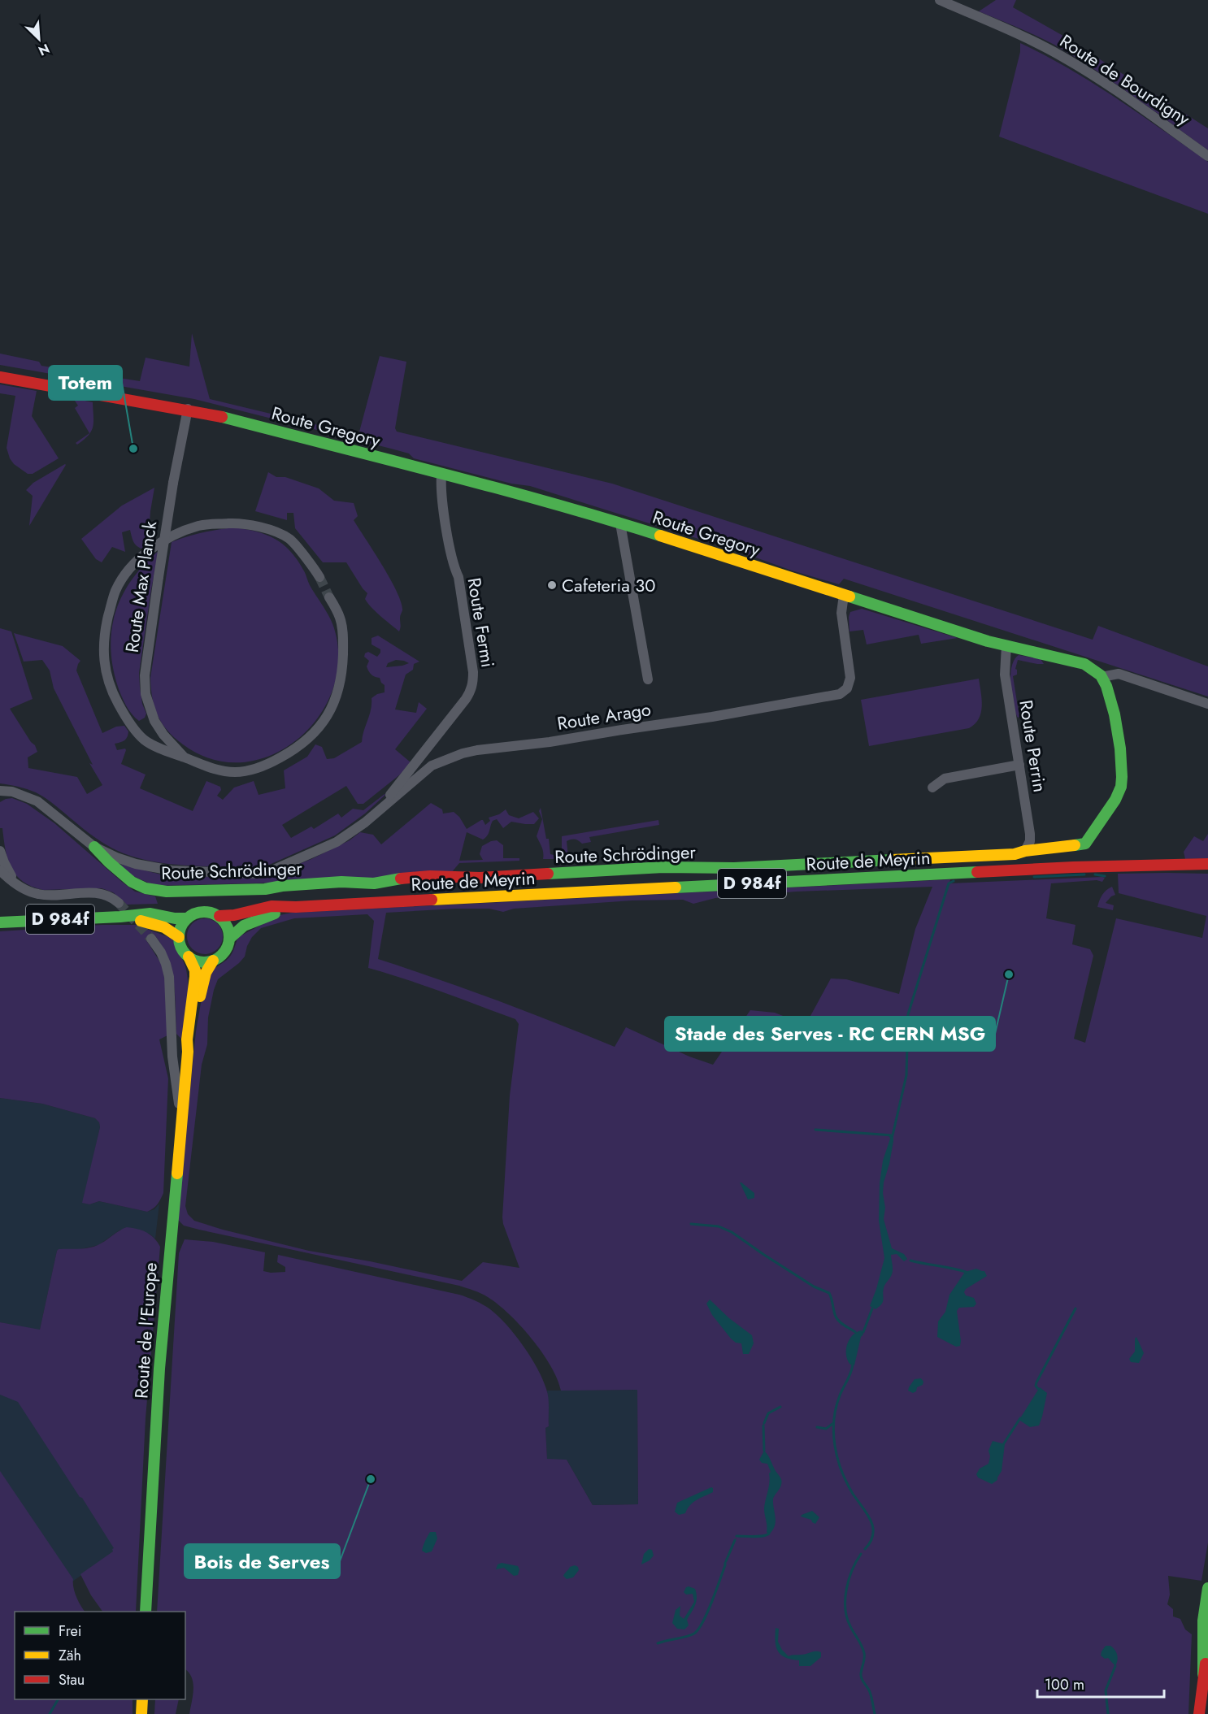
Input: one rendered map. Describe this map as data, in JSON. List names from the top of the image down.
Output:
{
  "streets": {
    "street": [
      "Route de Bourdigny",
      "Route Gregory",
      "Route Max Planck",
      "Route Fermi",
      "Route Arago",
      "Route Perrin",
      "Route Schrödinger",
      "Route de Meyrin",
      "D 984f",
      "Route de l'Europe"
    ]
  },
  "crossings": [
    ["Route Gregory", "Route Max Planck"],
    ["Route Gregory", "Route Fermi"],
    ["Route Gregory", "Route Arago"],
    ["Route Gregory", "Route Perrin"],
    ["Route Gregory", "Route Schrödinger"],
    ["Route Fermi", "Route Arago"],
    ["Route Perrin", "Route Schrödinger"],
    ["Route de Meyrin", "D 984f"],
    ["Route de Meyrin", "Route de l'Europe"],
    ["D 984f", "Route de l'Europe"]
  ],
  "places": [
    "Totem",
    "Cafeteria 30",
    "Stade des Serves - RC CERN MSG",
    "Bois de Serves"
  ],
  "legend": ["Frei", "Zäh", "Stau"],
  "scale_bar": "100 m",
  "north": "bottom right"
}
